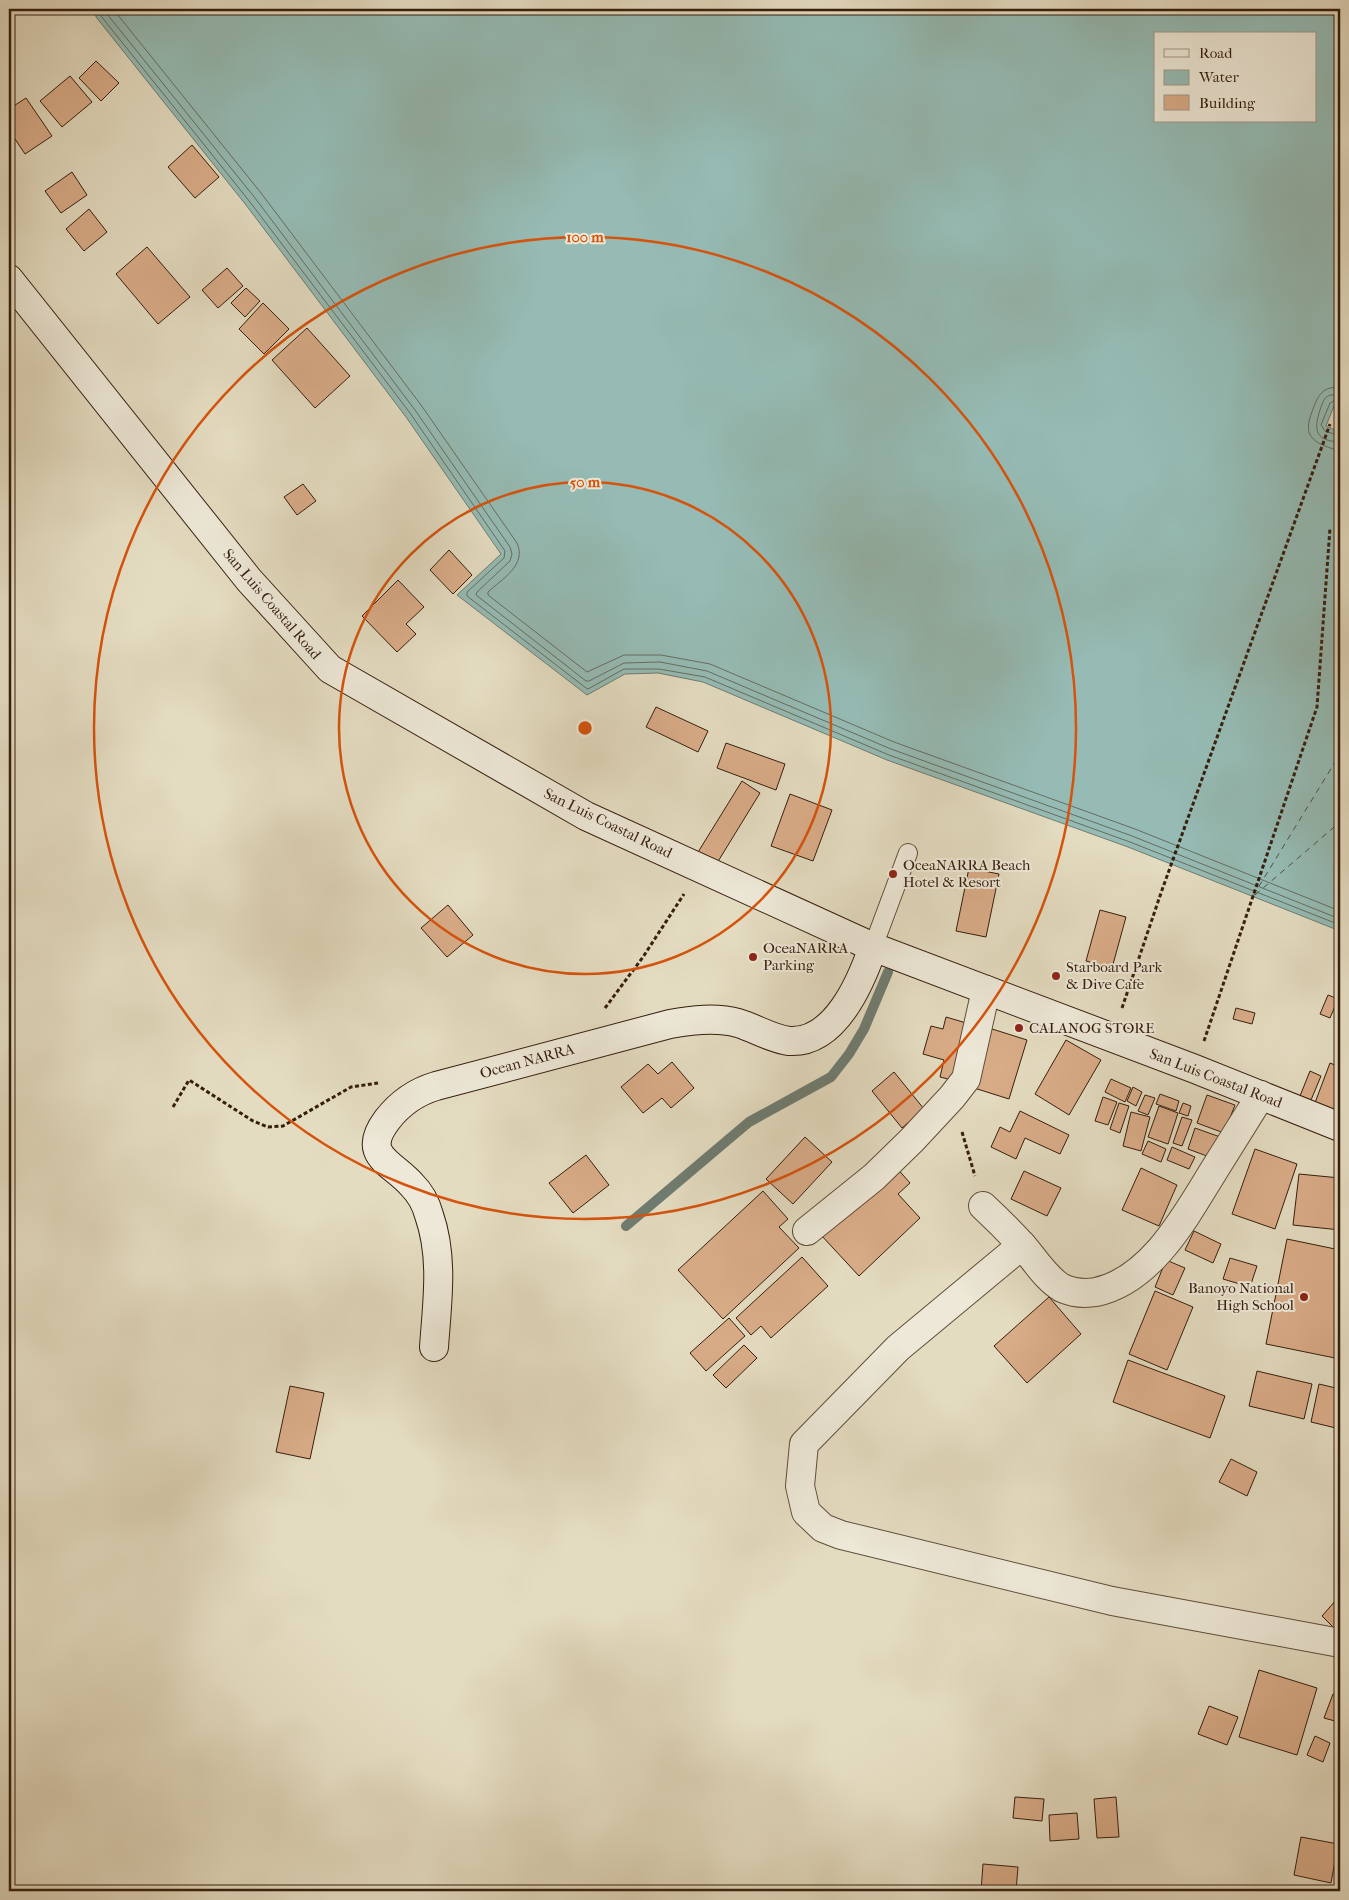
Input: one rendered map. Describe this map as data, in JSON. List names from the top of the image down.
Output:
{
  "streets": {
    "street": ["San Luis Coastal Road", "Ocean NARRA"]
  },
  "crossings": [
    ["San Luis Coastal Road", "Ocean NARRA"]
  ],
  "places": [
    "OceaNARRA Beach Hotel & Resort",
    "OceaNARRA Parking",
    "Starboard Park & Dive Cafe",
    "CALANOG STORE",
    "Banoyo National High School"
  ],
  "legend": ["Road", "Water", "Building"],
  "rings": ["100 m", "50 m"]
}
